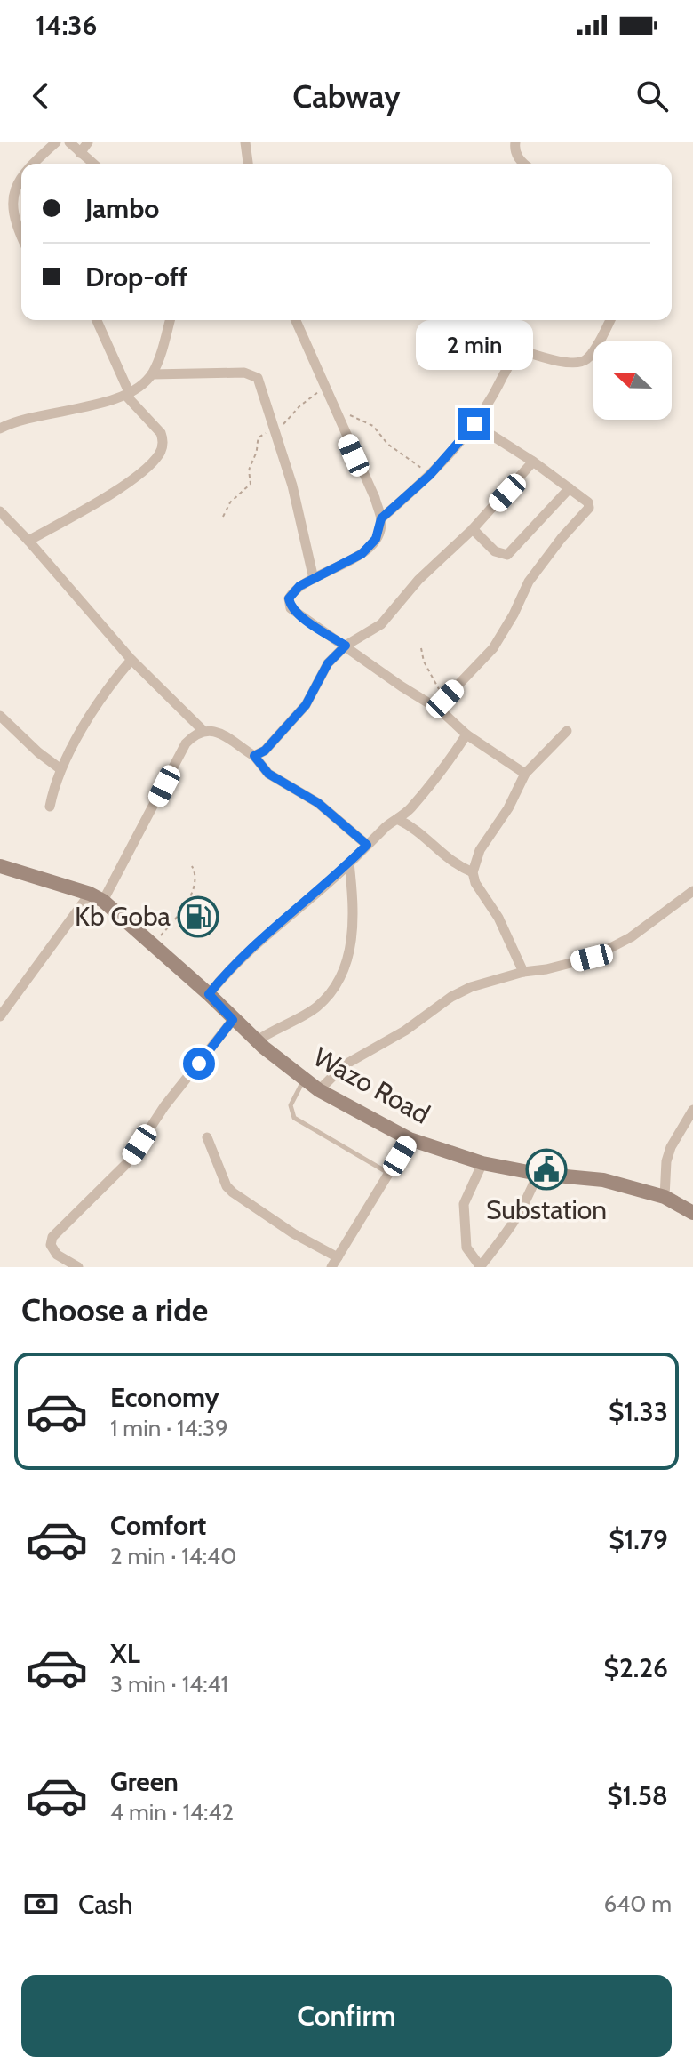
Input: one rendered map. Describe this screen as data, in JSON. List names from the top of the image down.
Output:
{
  "streets": {
    "main road": ["Wazo Road"]
  },
  "places": {
    "fuel station": ["Kb Goba"],
    "public building": ["Substation"]
  },
  "north": "left",
  "page": {
    "status": "14:36",
    "header": "Cabway",
    "banner": ["Jambo", "Drop-off"],
    "bubble": "2 min",
    "heading": "Choose a ride",
    "list": [
      {
        "name": "Economy",
        "note": "1 min · 14:39",
        "value": "$1.33"
      },
      {
        "name": "Comfort",
        "note": "2 min · 14:40",
        "value": "$1.79"
      },
      {
        "name": "XL",
        "note": "3 min · 14:41",
        "value": "$2.26"
      },
      {
        "name": "Green",
        "note": "4 min · 14:42",
        "value": "$1.58"
      }
    ],
    "pay": ["Cash", "640 m"],
    "buttons": "Confirm"
  }
}
